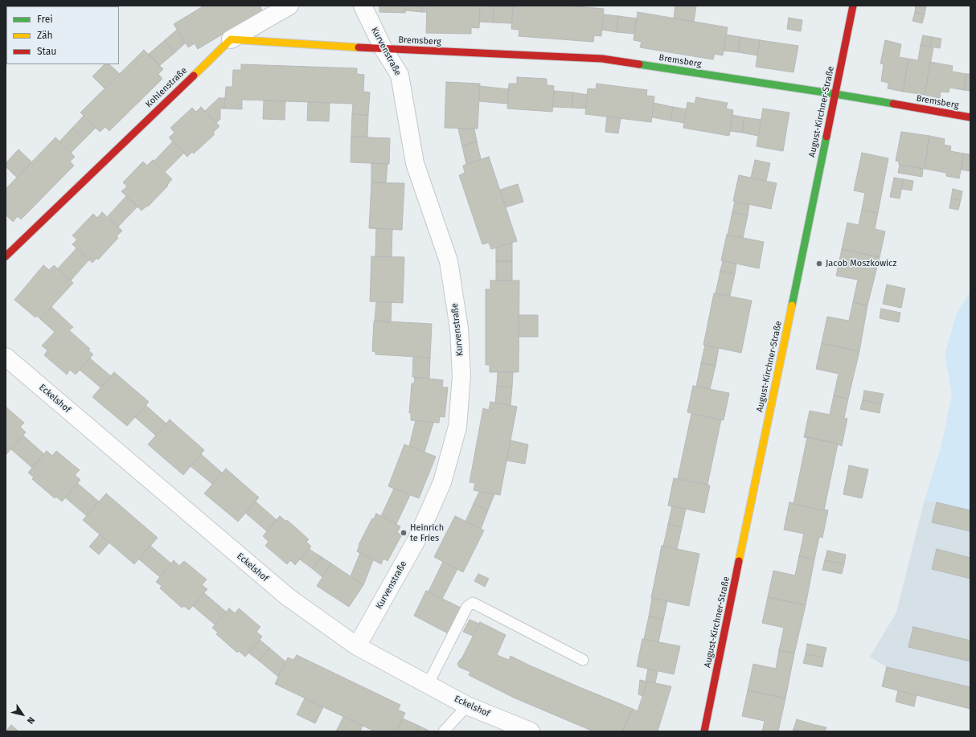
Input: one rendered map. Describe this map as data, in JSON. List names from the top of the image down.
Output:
{
  "streets": {
    "street": [
      "Bremsberg",
      "Kurvenstraße",
      "Kohlenstraße",
      "August-Kirchner-Straße",
      "Eckelshof"
    ]
  },
  "crossings": [
    ["Bremsberg", "Kurvenstraße"],
    ["Bremsberg", "August-Kirchner-Straße"],
    ["Kurvenstraße", "Eckelshof"]
  ],
  "places": ["Jacob Moszkowicz", "Heinrich te Fries"],
  "legend": ["Frei", "Zäh", "Stau"],
  "north": "bottom right"
}
